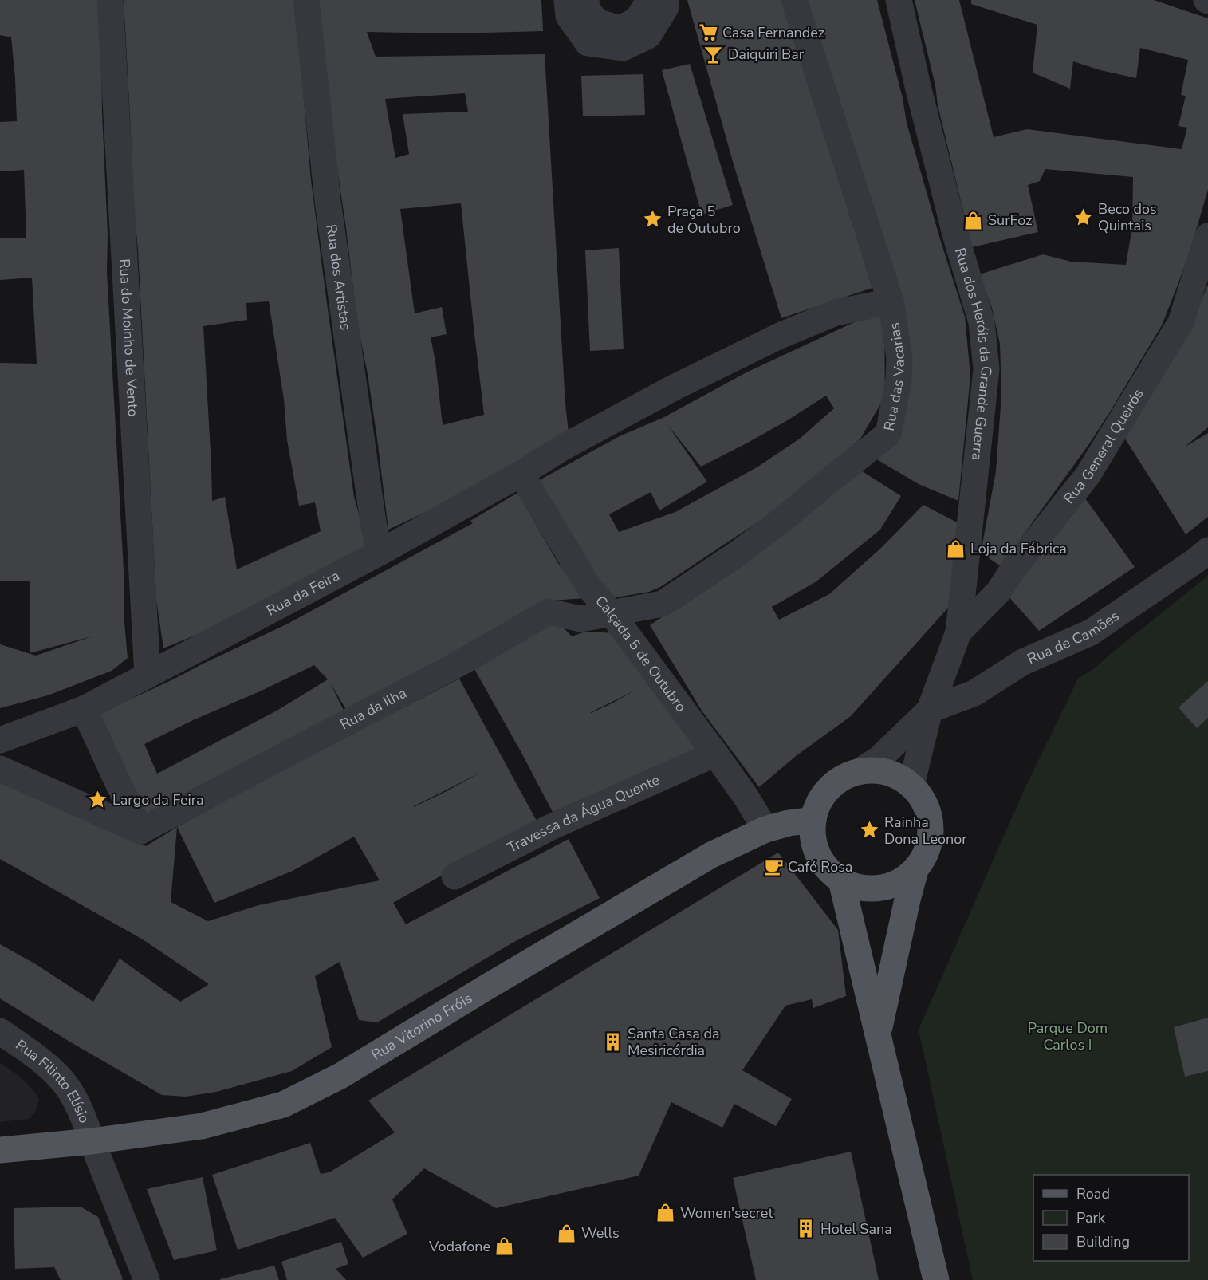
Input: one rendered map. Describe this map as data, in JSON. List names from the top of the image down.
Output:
{
  "streets": {
    "main road": ["Rua Vitorino Fróis"],
    "street": [
      "Rua dos Artistas",
      "Rua do Moinho de Vento",
      "Rua dos Heróis da Grande Guerra",
      "Rua das Vacarias",
      "Rua General Queirós",
      "Rua da Feira",
      "Rua de Camões",
      "Calçada 5 de Outubro",
      "Rua da Ilha",
      "Travessa da Água Quente",
      "Rua Filinto Elísio"
    ]
  },
  "crossings": [
    ["Rua dos Artistas", "Rua da Feira"],
    ["Rua do Moinho de Vento", "Rua da Feira"],
    ["Rua dos Heróis da Grande Guerra", "Rua General Queirós"],
    ["Rua dos Heróis da Grande Guerra", "Rua de Camões"],
    ["Rua dos Heróis da Grande Guerra", "Rua Vitorino Fróis"],
    ["Rua das Vacarias", "Calçada 5 de Outubro"],
    ["Rua das Vacarias", "Rua da Ilha"],
    ["Rua da Feira", "Calçada 5 de Outubro"],
    ["Calçada 5 de Outubro", "Rua da Ilha"],
    ["Calçada 5 de Outubro", "Travessa da Água Quente"],
    ["Calçada 5 de Outubro", "Rua Vitorino Fróis"],
    ["Rua Vitorino Fróis", "Rua Filinto Elísio"]
  ],
  "parks": ["Parque Dom Carlos I"],
  "places": {
    "supermarket": ["Casa Fernandez"],
    "bar": ["Daiquiri Bar"],
    "place": [
      "Beco dos Quintais",
      "Praça 5 de Outubro",
      "Largo da Feira",
      "Rainha Dona Leonor"
    ],
    "shop": [
      "SurFoz",
      "Loja da Fábrica",
      "Women'secret",
      "Wells",
      "Vodafone"
    ],
    "cafe": ["Café Rosa"],
    "building": ["Santa Casa da Mesiricórdia", "Hotel Sana"]
  },
  "legend": ["Road", "Park", "Building"]
}
